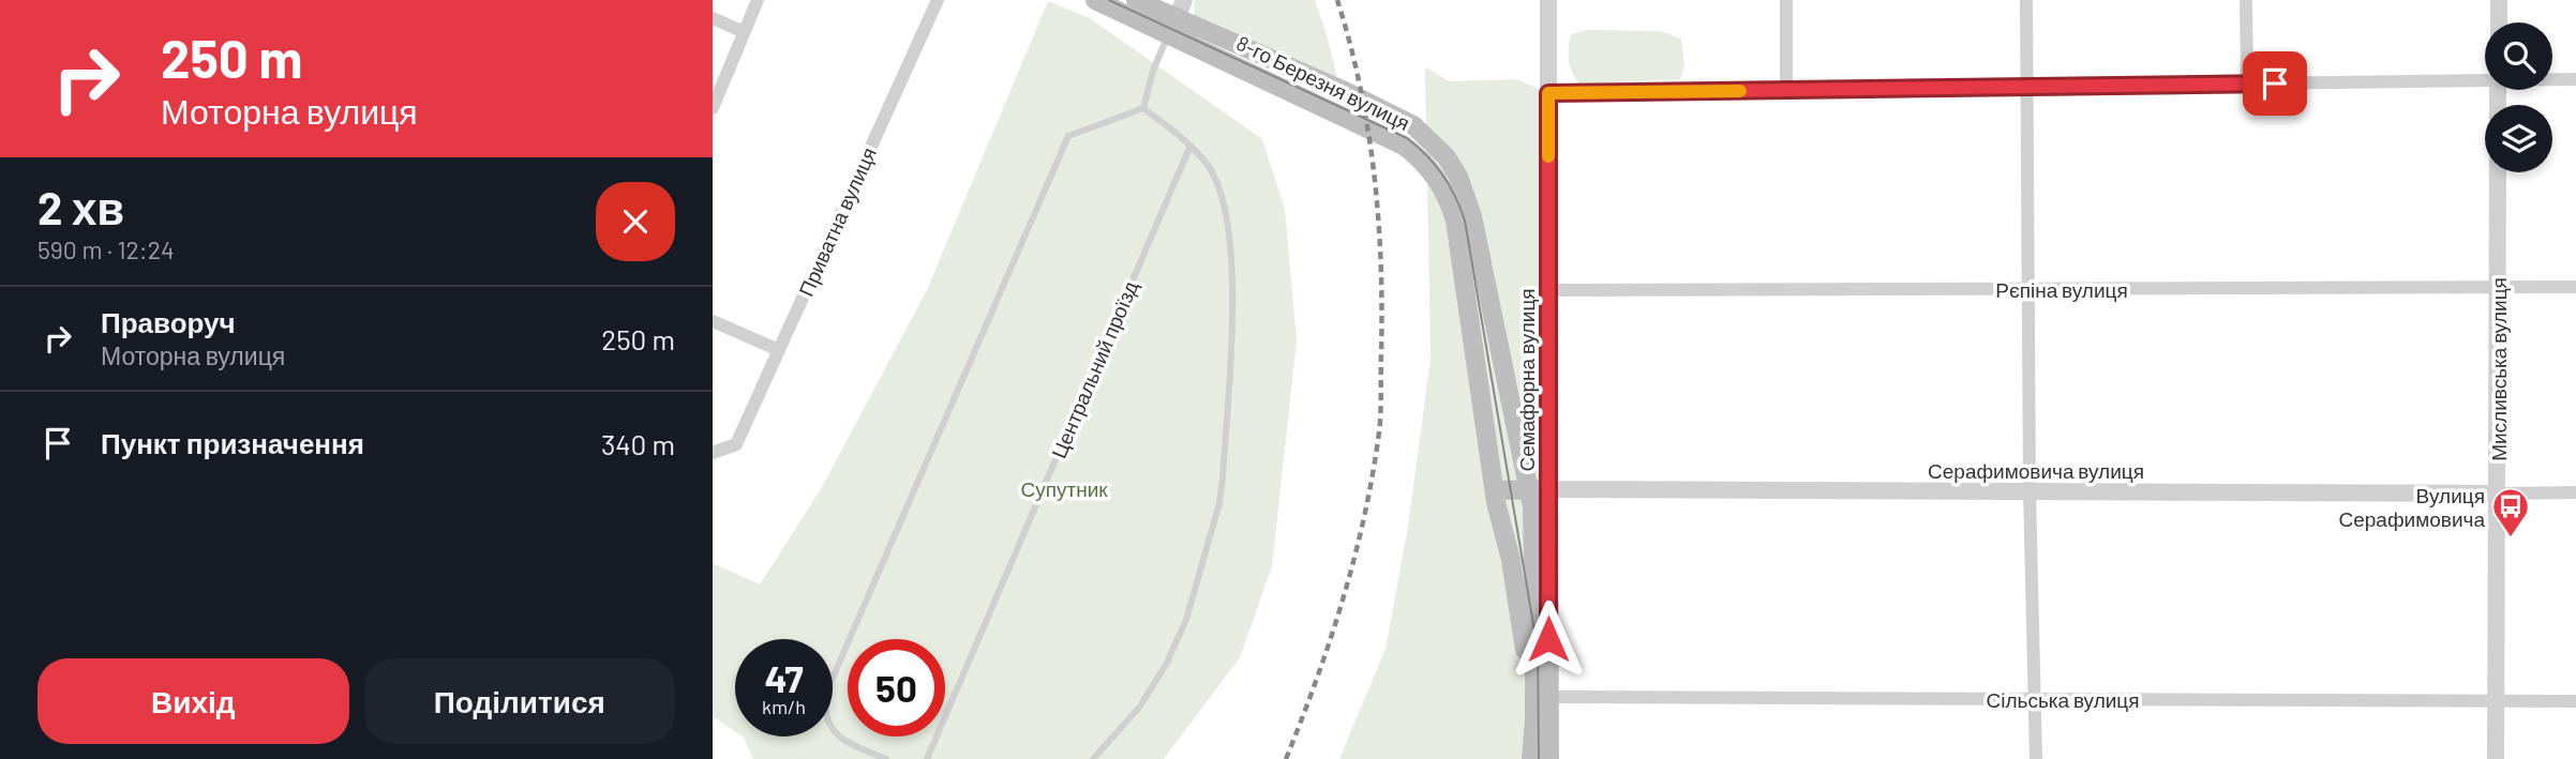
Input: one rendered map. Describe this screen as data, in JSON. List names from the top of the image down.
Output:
{
  "streets": {
    "main road": ["8-го Березня вулиця", "Семафорна вулиця", "Серафимовича вулиця"],
    "street": [
      "Приватна вулиця",
      "Рєпіна вулиця",
      "Мисливська вулиця",
      "Сільська вулиця"
    ],
    "lane": ["Центральний проїзд"]
  },
  "crossings": [
    ["8-го Березня вулиця", "Семафорна вулиця"],
    ["8-го Березня вулиця", "Серафимовича вулиця"],
    ["Рєпіна вулиця", "Мисливська вулиця"],
    ["Рєпіна вулиця", "Семафорна вулиця"],
    ["Мисливська вулиця", "Серафимовича вулиця"],
    ["Мисливська вулиця", "Сільська вулиця"],
    ["Семафорна вулиця", "Серафимовича вулиця"],
    ["Семафорна вулиця", "Сільська вулиця"]
  ],
  "parks": ["Супутник"],
  "places": {
    "bus stop": ["Вулиця Серафимовича"]
  },
  "page": {
    "turn": ["250 m", "Моторна вулиця"],
    "heading": ["2 хв", "590 m · 12:24"],
    "list": [
      {
        "name": "Праворуч",
        "note": "Моторна вулиця",
        "value": "250 m"
      },
      {
        "name": "Пункт призначення",
        "value": "340 m"
      }
    ],
    "speed": "47 km/h",
    "limit": "50",
    "buttons": ["Вихід", "Поділитися"]
  }
}
